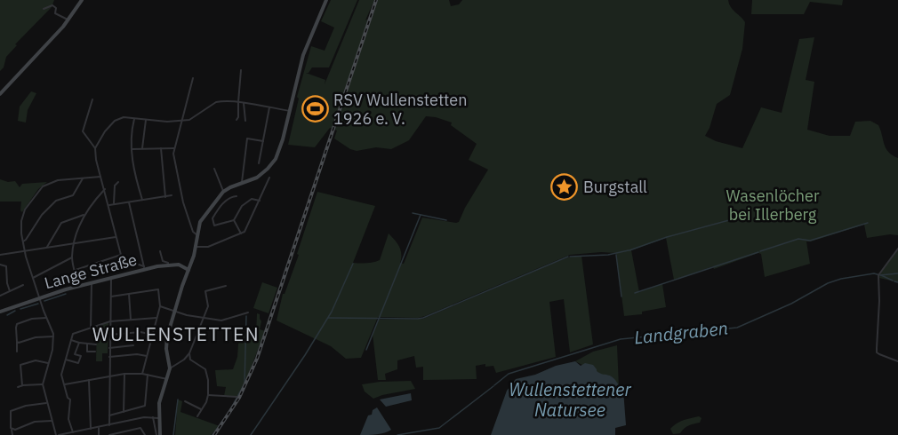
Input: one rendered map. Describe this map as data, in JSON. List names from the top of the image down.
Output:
{
  "streets": {
    "main road": ["Lange Straße"]
  },
  "districts": ["WULLENSTETTEN"],
  "water": ["Landgraben", "Wullenstettener Natursee"],
  "parks": ["Wasenlöcher bei Illerberg"],
  "places": {
    "sports": ["RSV Wullenstetten 1926 e. V."],
    "place": ["Burgstall"]
  }
}
